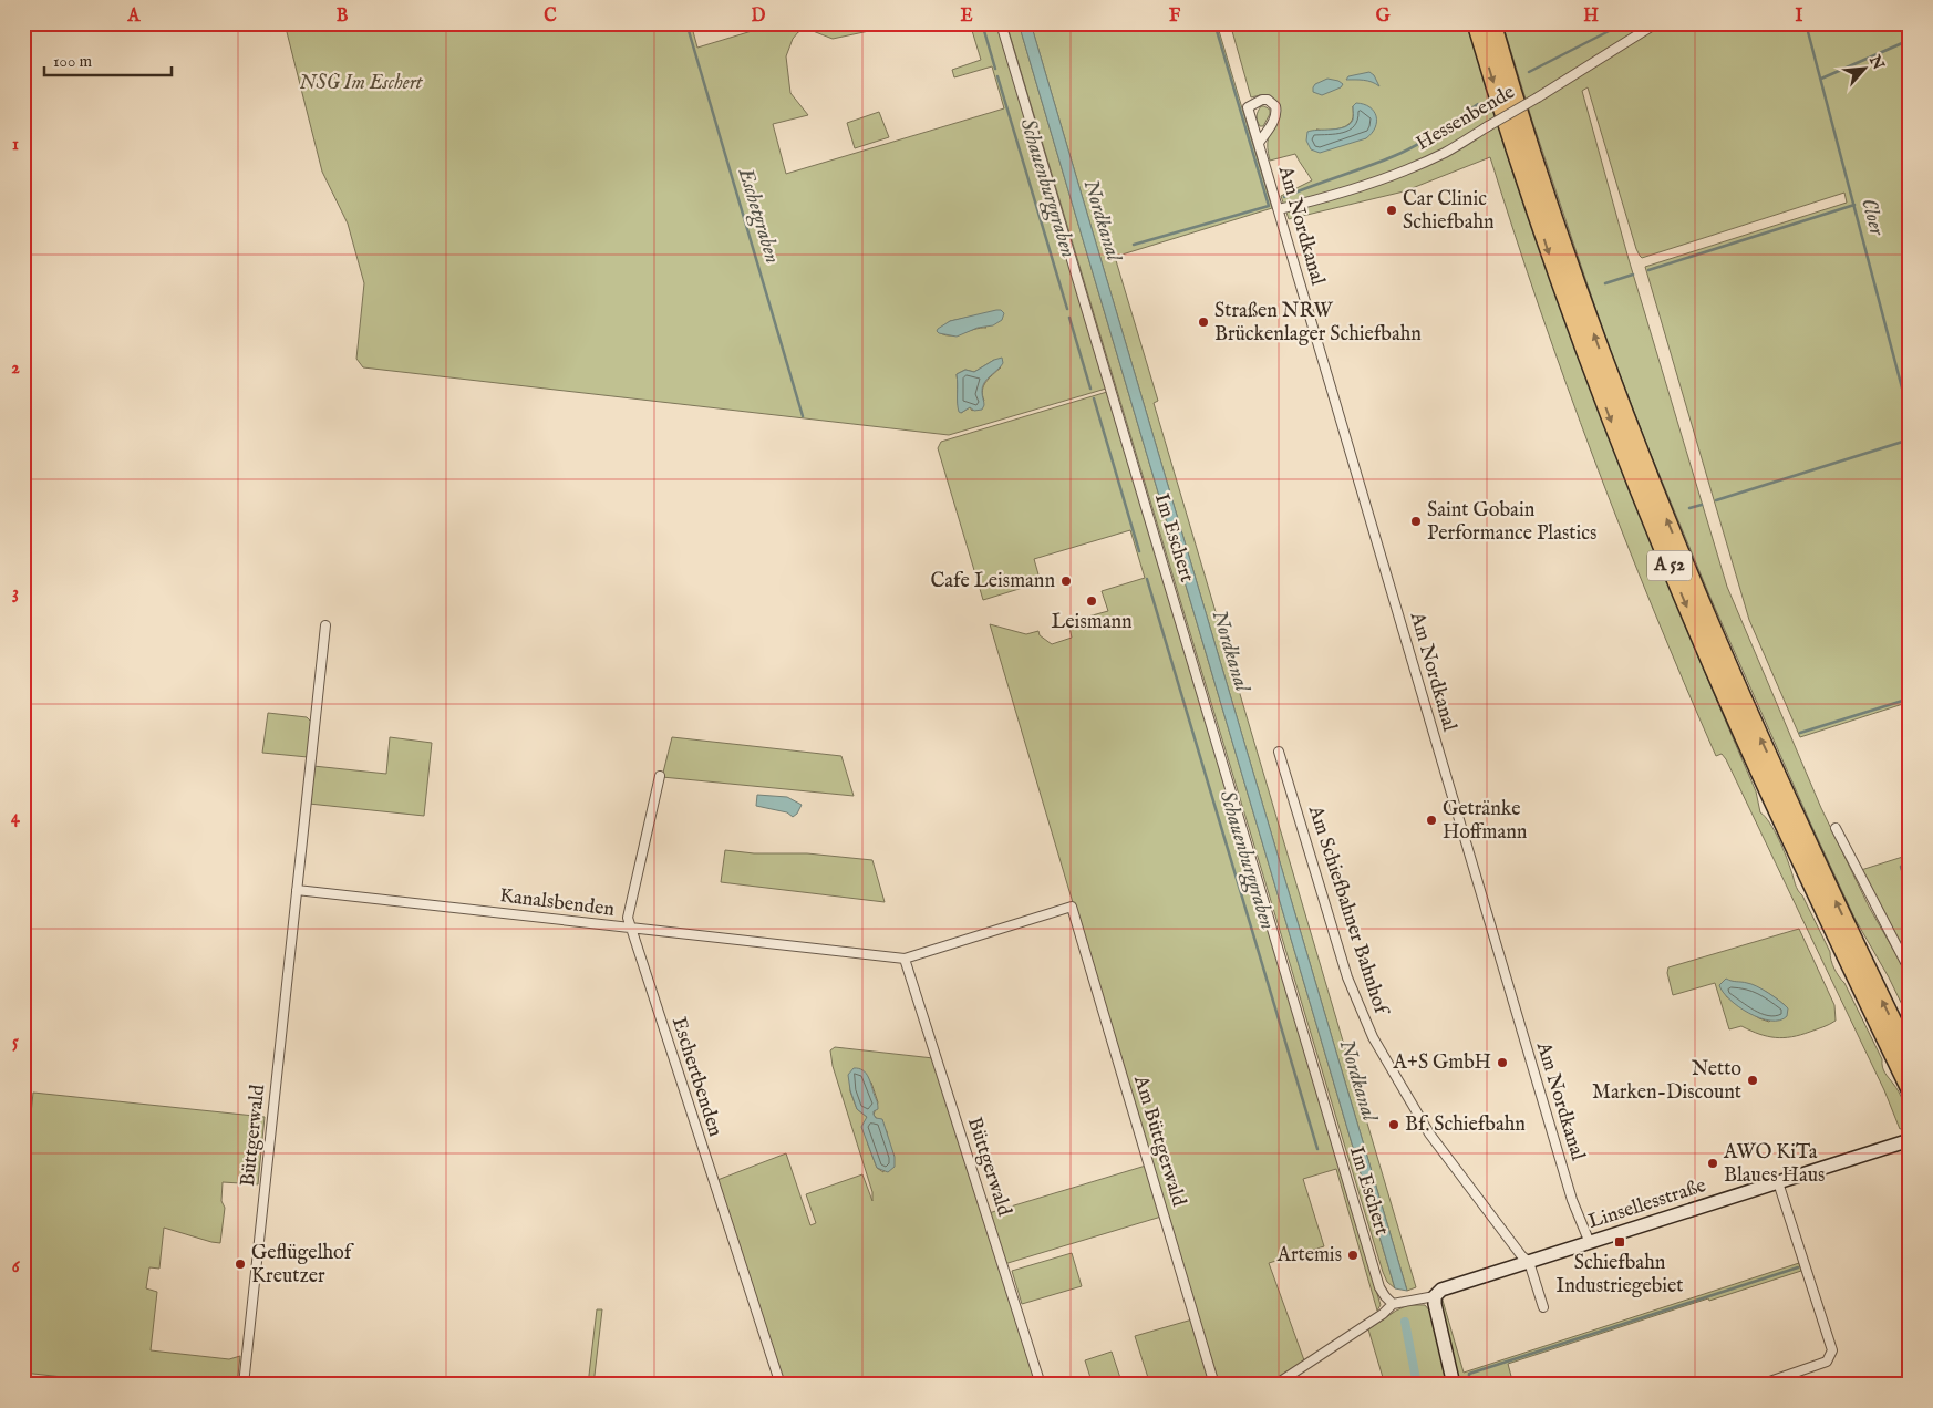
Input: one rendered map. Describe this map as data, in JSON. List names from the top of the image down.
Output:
{
  "streets": {
    "highway": ["A 52"],
    "street": [
      "Hessenbende",
      "Am Nordkanal",
      "Im Eschert",
      "Kanalsbenden",
      "Am Schiefbahner Bahnhof",
      "Eschertbenden",
      "Büttgerwald",
      "Am Büttgerwald",
      "Linsellesstraße"
    ]
  },
  "crossings": [
    ["Hessenbende", "Am Nordkanal"],
    ["Am Nordkanal", "Linsellesstraße"],
    ["Kanalsbenden", "Eschertbenden"],
    ["Kanalsbenden", "Büttgerwald"],
    ["Kanalsbenden", "Am Büttgerwald"],
    ["Am Schiefbahner Bahnhof", "Linsellesstraße"]
  ],
  "water": [
    "Schauenburggraben",
    "Eschetgraben",
    "Cloer",
    "Nordkanal"
  ],
  "parks": ["NSG Im Eschert"],
  "places": {
    "other": [
      "Car Clinic Schiefbahn",
      "Straßen NRW Brückenlager Schiefbahn",
      "Saint Gobain Performance Plastics",
      "Cafe Leismann",
      "Leismann",
      "Getränke Hoffmann",
      "A+S GmbH",
      "Netto Marken-Discount",
      "Bf. Schiefbahn",
      "AWO KiTa Blaues Haus",
      "Artemis",
      "Geflügelhof Kreutzer"
    ],
    "transit": ["Schiefbahn Industriegebiet"]
  },
  "scale_bar": "100 m",
  "north": "top right",
  "grid": {
    "columns": [
      "A",
      "B",
      "C",
      "D",
      "E",
      "F",
      "G",
      "H",
      "I"
    ],
    "rows": [
      "1",
      "2",
      "3",
      "4",
      "5",
      "6"
    ]
  }
}
